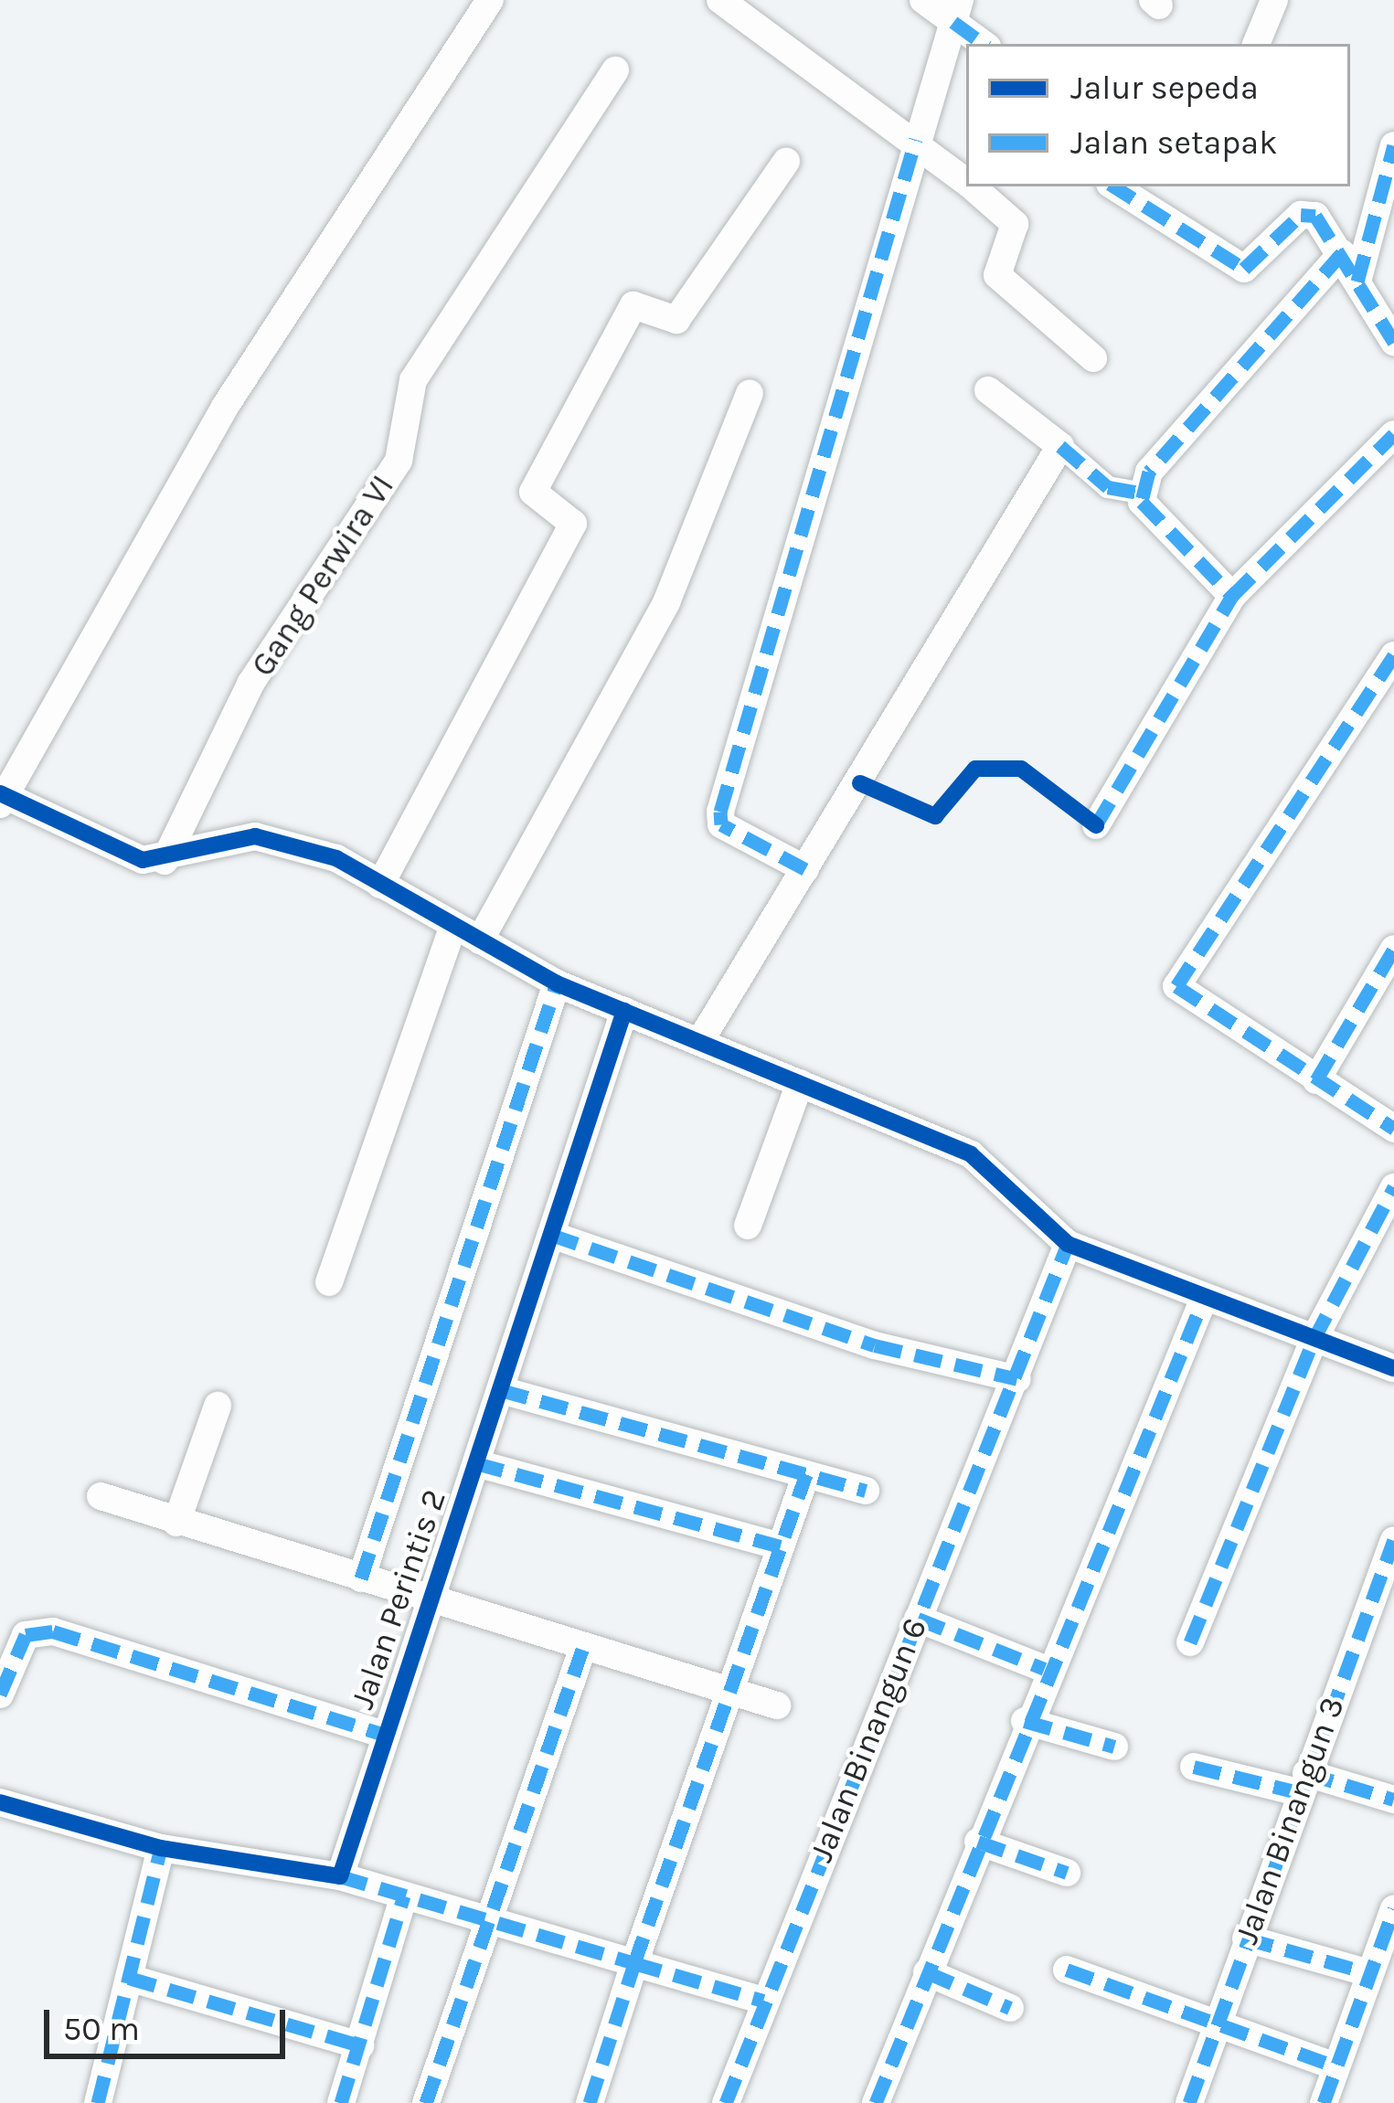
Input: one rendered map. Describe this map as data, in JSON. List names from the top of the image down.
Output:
{
  "streets": {
    "street": [
      "Gang Perwira VI",
      "Jalan Perintis 2",
      "Jalan Binangun 6",
      "Jalan Binangun 3"
    ]
  },
  "legend": ["Jalur sepeda", "Jalan setapak"],
  "scale_bar": "50 m"
}
